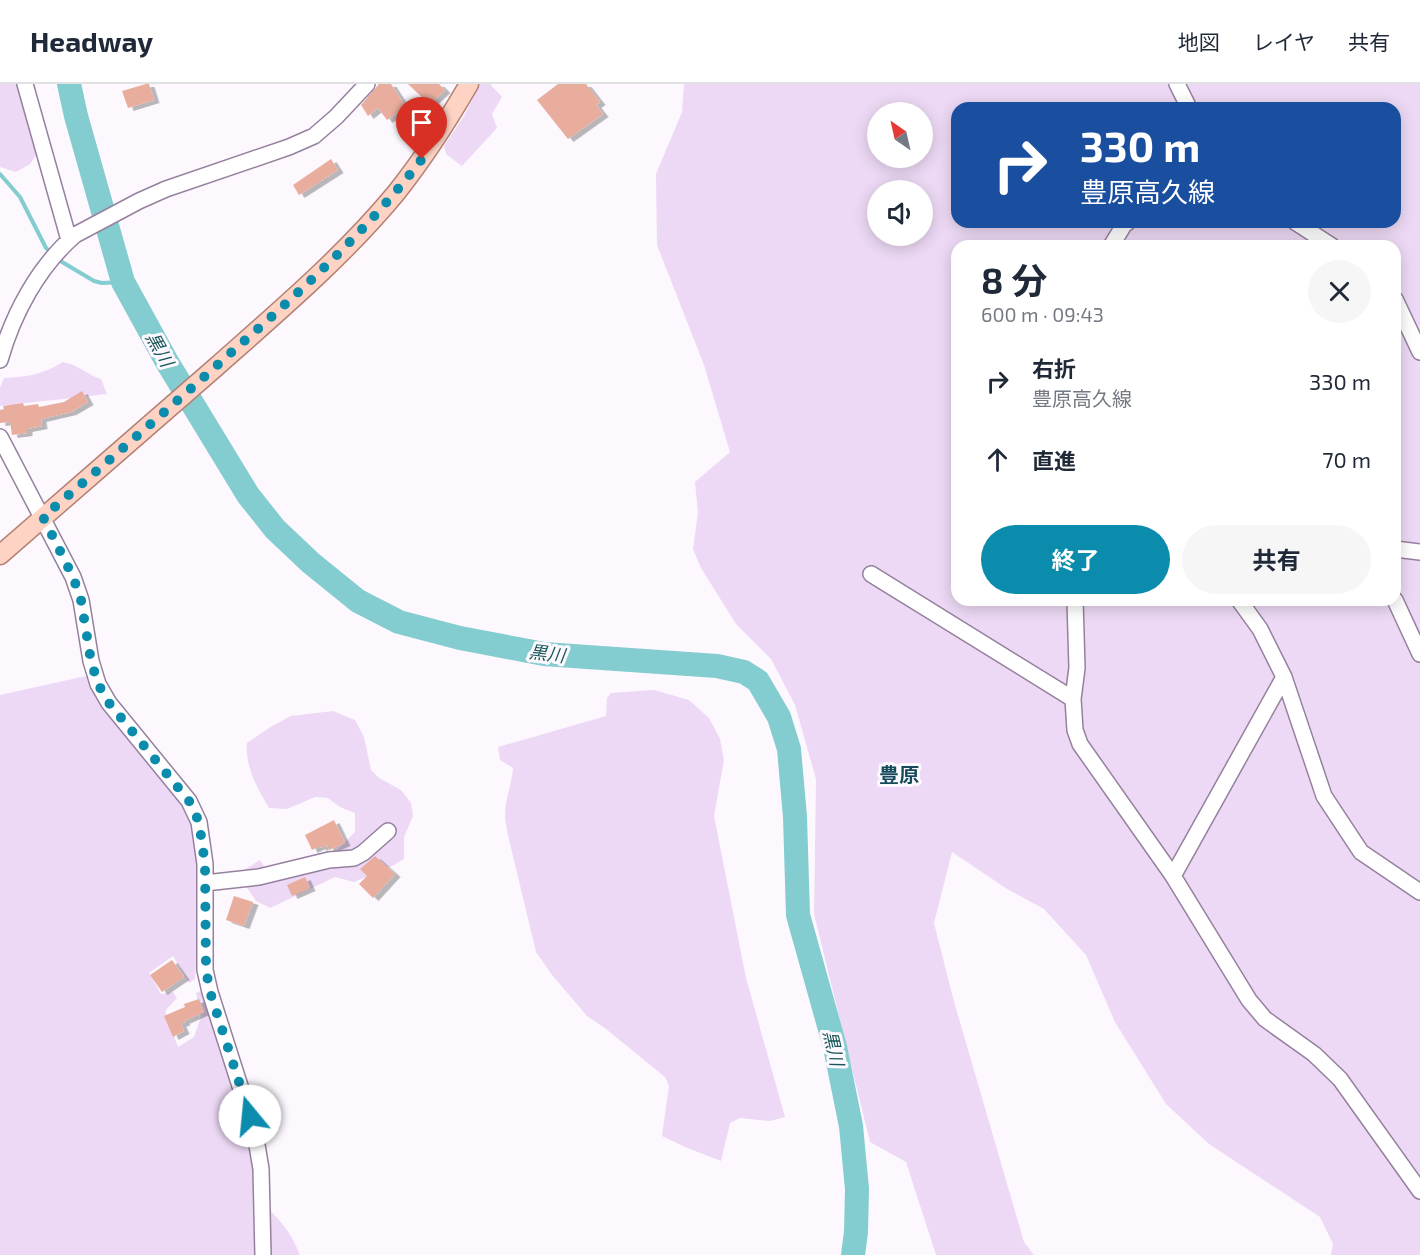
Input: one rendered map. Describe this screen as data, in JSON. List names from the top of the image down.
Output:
{
  "districts": ["豊原"],
  "water": ["黒川"],
  "north": "top left",
  "page": {
    "header": "Headway",
    "nav": ["地図", "レイヤ", "共有"],
    "turn": ["330 m", "豊原高久線"],
    "heading": ["8 分", "600 m · 09:43"],
    "list": [
      {
        "name": "右折",
        "note": "豊原高久線",
        "value": "330 m"
      },
      {
        "name": "直進",
        "value": "70 m"
      }
    ],
    "buttons": ["終了", "共有"]
  }
}
